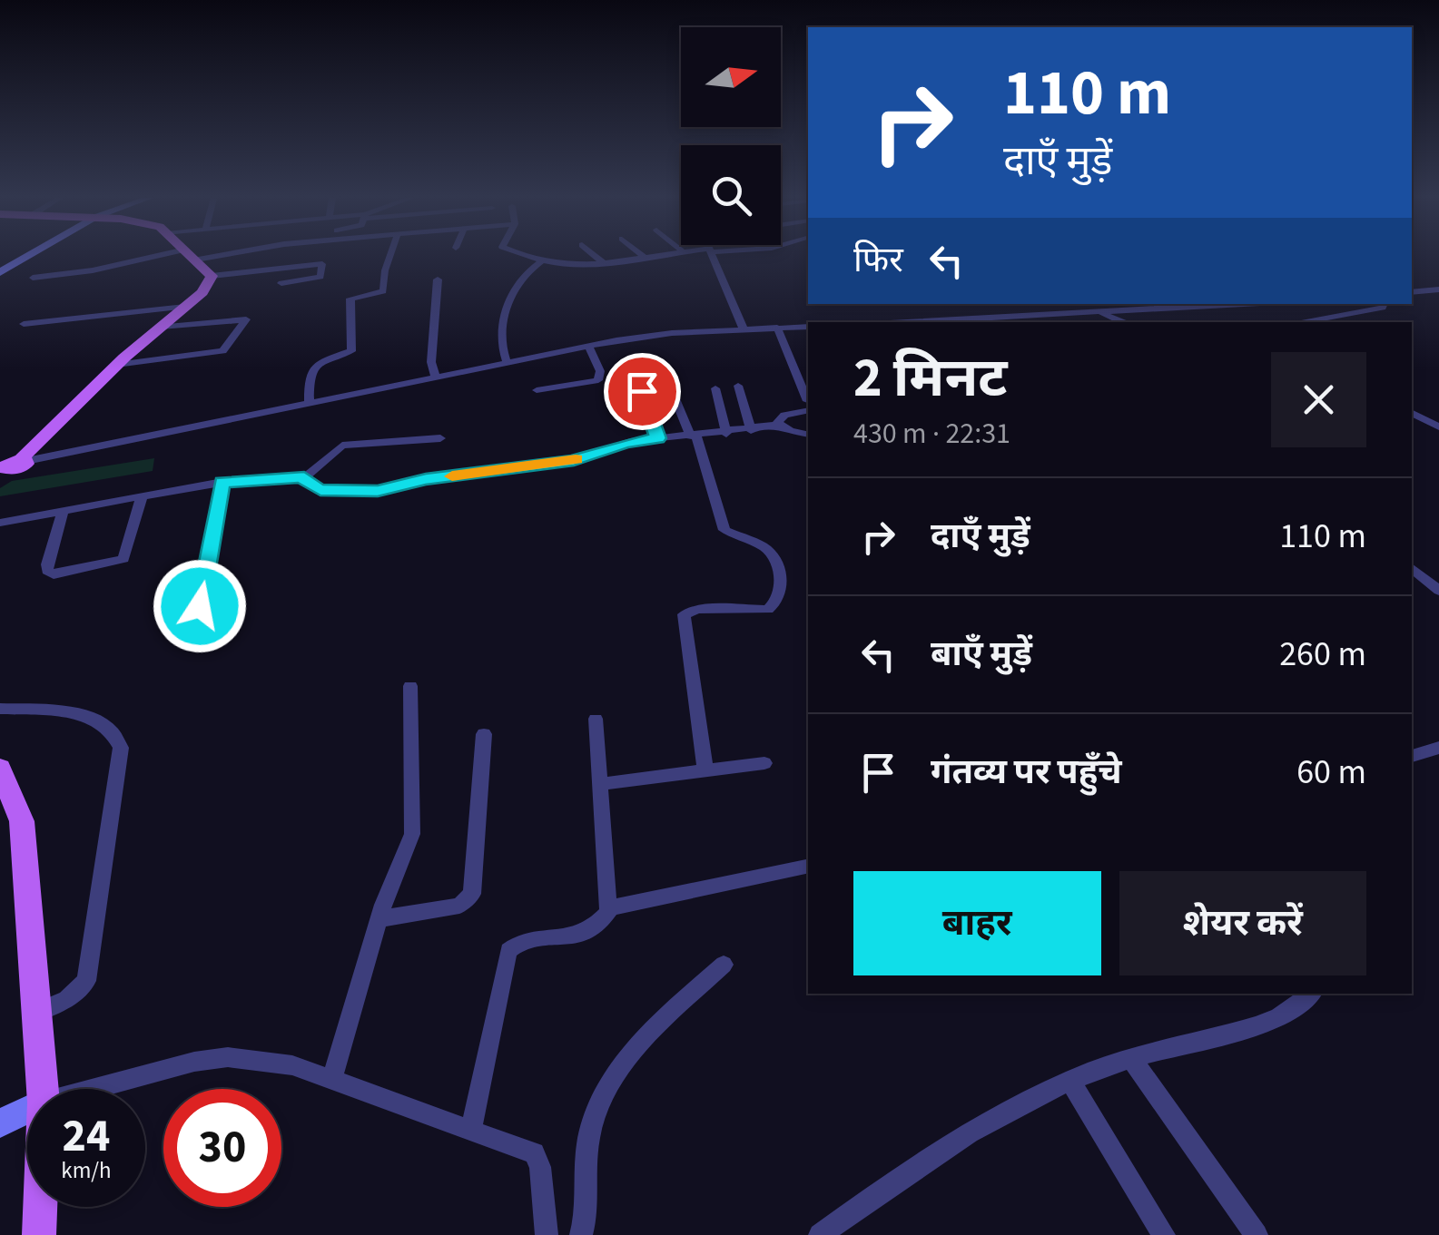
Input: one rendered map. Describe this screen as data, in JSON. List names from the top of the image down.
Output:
{
  "north": "right",
  "page": {
    "turn": ["110 m", "दाएँ मुड़ें"],
    "then": "फिर",
    "heading": ["2 मिनट", "430 m · 22:31"],
    "list": [
      {
        "name": "दाएँ मुड़ें",
        "value": "110 m"
      },
      {
        "name": "बाएँ मुड़ें",
        "value": "260 m"
      },
      {
        "name": "गंतव्य पर पहुँचे",
        "value": "60 m"
      }
    ],
    "buttons": ["बाहर", "शेयर करें"],
    "speed": "24 km/h",
    "limit": "30"
  }
}
